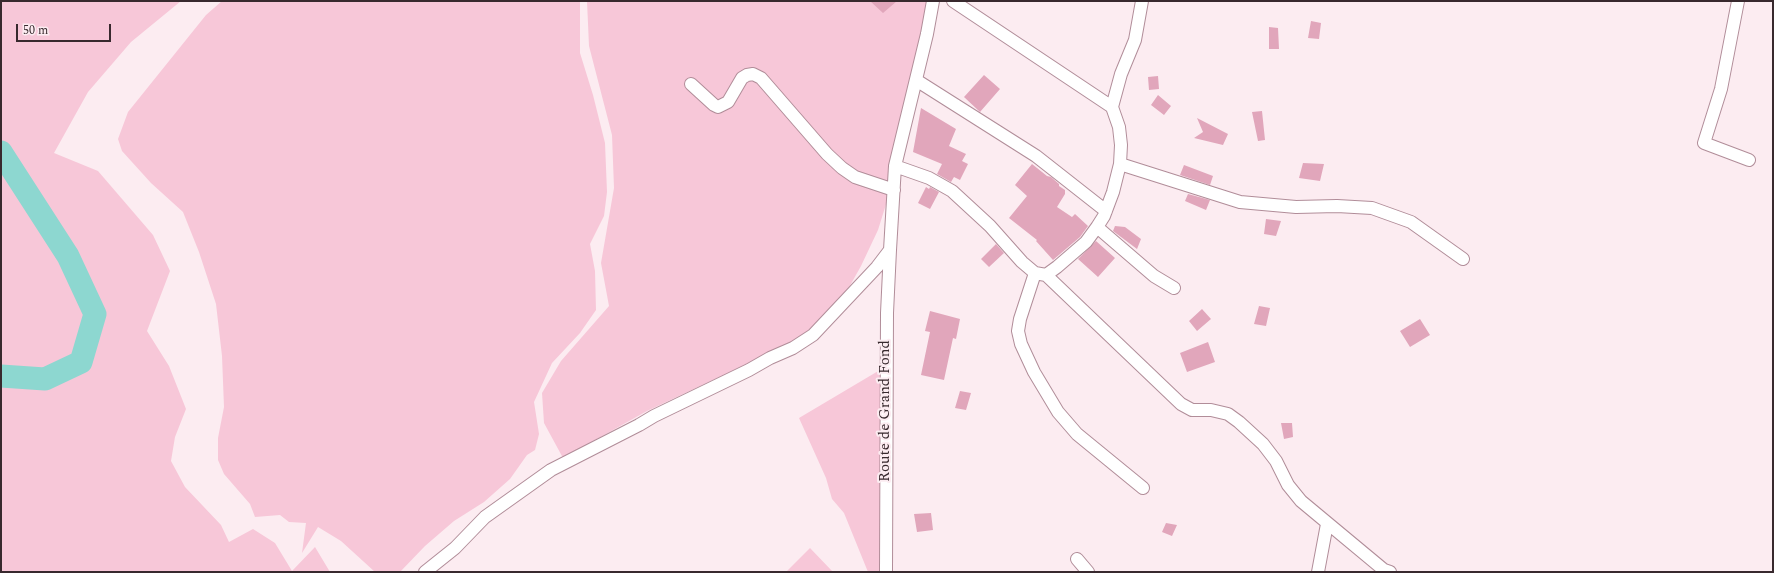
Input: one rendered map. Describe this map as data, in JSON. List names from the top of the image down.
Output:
{
  "streets": {
    "street": ["Route de Grand Fond"]
  },
  "scale_bar": "50 m"
}
